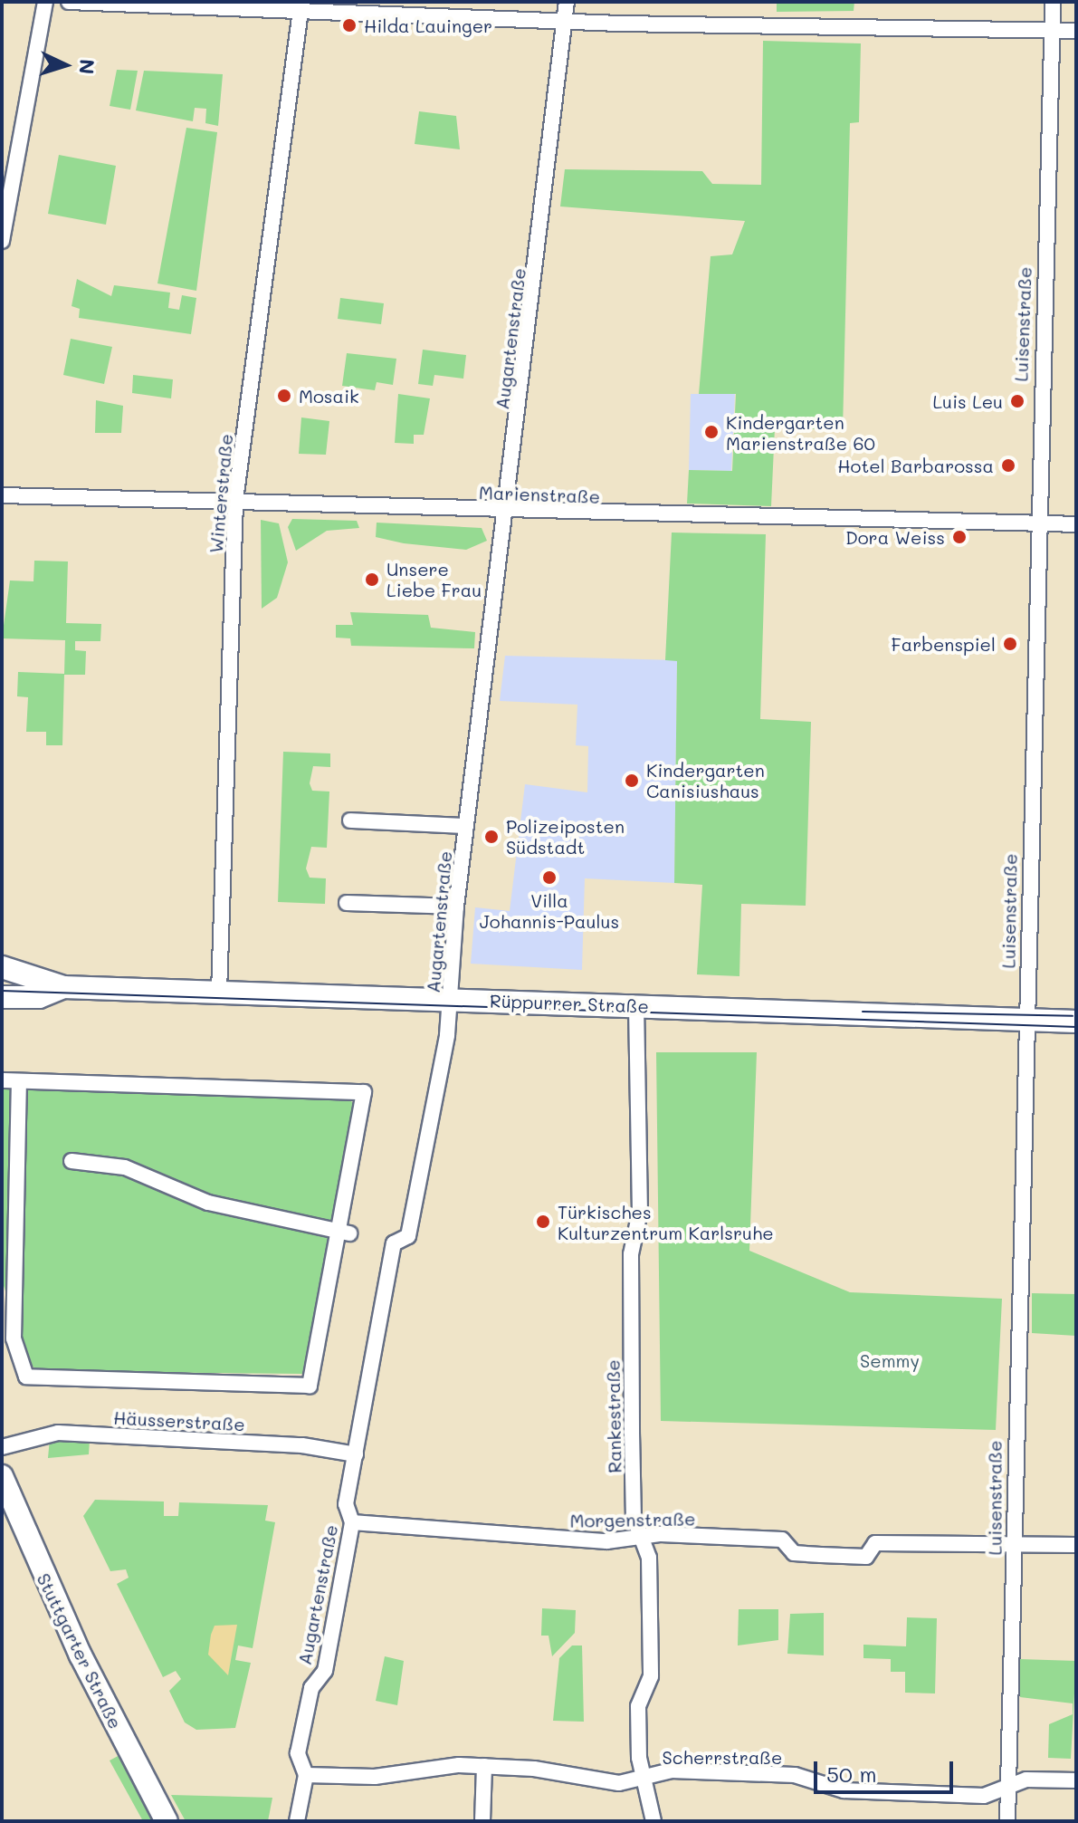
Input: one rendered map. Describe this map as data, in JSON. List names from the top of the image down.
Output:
{
  "streets": {
    "main road": ["Rüppurrer Straße", "Stuttgarter Straße"],
    "street": [
      "Luisenstraße",
      "Augartenstraße",
      "Winterstraße",
      "Marienstraße",
      "Rankestraße",
      "Häusserstraße",
      "Morgenstraße",
      "Scherrstraße"
    ]
  },
  "crossings": [
    ["Luisenstraße", "Marienstraße"],
    ["Luisenstraße", "Rüppurrer Straße"],
    ["Luisenstraße", "Morgenstraße"],
    ["Luisenstraße", "Scherrstraße"],
    ["Augartenstraße", "Marienstraße"],
    ["Augartenstraße", "Rüppurrer Straße"],
    ["Augartenstraße", "Häusserstraße"],
    ["Augartenstraße", "Morgenstraße"],
    ["Augartenstraße", "Scherrstraße"],
    ["Winterstraße", "Marienstraße"],
    ["Winterstraße", "Rüppurrer Straße"],
    ["Rüppurrer Straße", "Rankestraße"],
    ["Rankestraße", "Morgenstraße"],
    ["Rankestraße", "Scherrstraße"]
  ],
  "parks": ["Semmy"],
  "places": [
    "Hilda Lauinger",
    "Mosaik",
    "Luis Leu",
    "Kindergarten Marienstraße 60",
    "Hotel Barbarossa",
    "Dora Weiss",
    "Unsere Liebe Frau",
    "Farbenspiel",
    "Kindergarten Canisiushaus",
    "Polizeiposten Südstadt",
    "Villa Johannis-Paulus",
    "Türkisches Kulturzentrum Karlsruhe"
  ],
  "scale_bar": "50 m",
  "north": "right"
}
